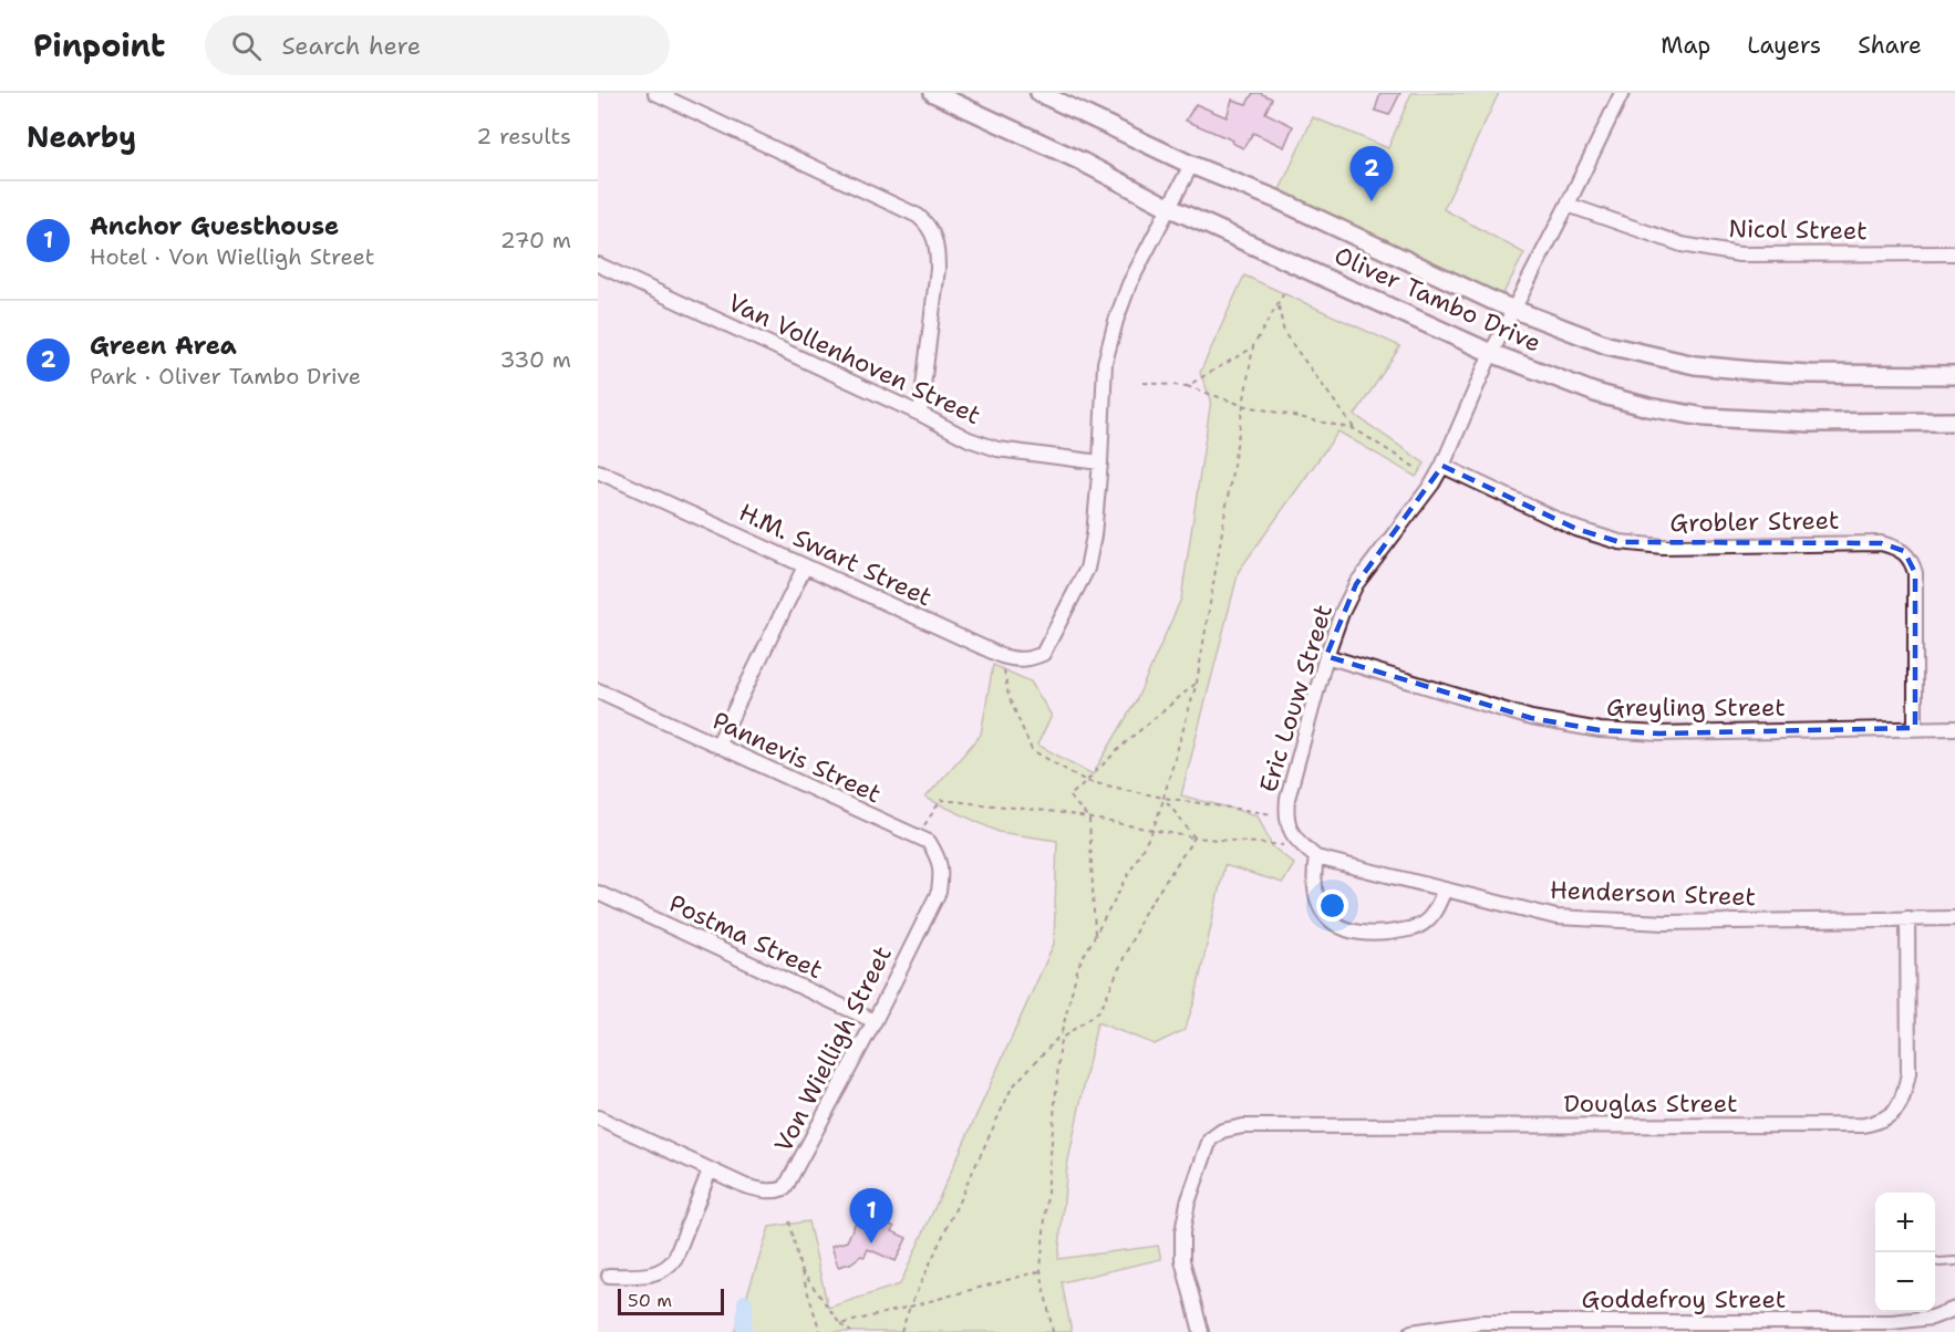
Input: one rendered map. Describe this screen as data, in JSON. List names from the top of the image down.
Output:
{
  "streets": {
    "street": [
      "Nicol Street",
      "Oliver Tambo Drive",
      "Van Vollenhoven Street",
      "Grobler Street",
      "H.M. Swart Street",
      "Eric Louw Street",
      "Greyling Street",
      "Pannevis Street",
      "Henderson Street",
      "Postma Street",
      "Von Wielligh Street",
      "Douglas Street",
      "Goddefroy Street"
    ]
  },
  "crossings": [
    ["Nicol Street", "Eric Louw Street"],
    ["Oliver Tambo Drive", "Eric Louw Street"],
    ["Van Vollenhoven Street", "H.M. Swart Street"],
    ["Grobler Street", "Eric Louw Street"],
    ["Grobler Street", "Greyling Street"],
    ["Eric Louw Street", "Greyling Street"],
    ["Eric Louw Street", "Henderson Street"],
    ["Pannevis Street", "Von Wielligh Street"],
    ["Henderson Street", "Douglas Street"],
    ["Postma Street", "Von Wielligh Street"]
  ],
  "scale_bar": "50 m",
  "page": {
    "header": "Pinpoint",
    "search": "Search here",
    "nav": ["Map", "Layers", "Share"],
    "heading": ["Nearby", "2 results"],
    "pins": ["2", "1"],
    "list": [
      {
        "mark": "1",
        "name": "Anchor Guesthouse",
        "note": "Hotel · Von Wielligh Street",
        "value": "270 m"
      },
      {
        "mark": "2",
        "name": "Green Area",
        "note": "Park · Oliver Tambo Drive",
        "value": "330 m"
      }
    ],
    "map_buttons": ["+", "−"],
    "scale": "50 m"
  }
}
